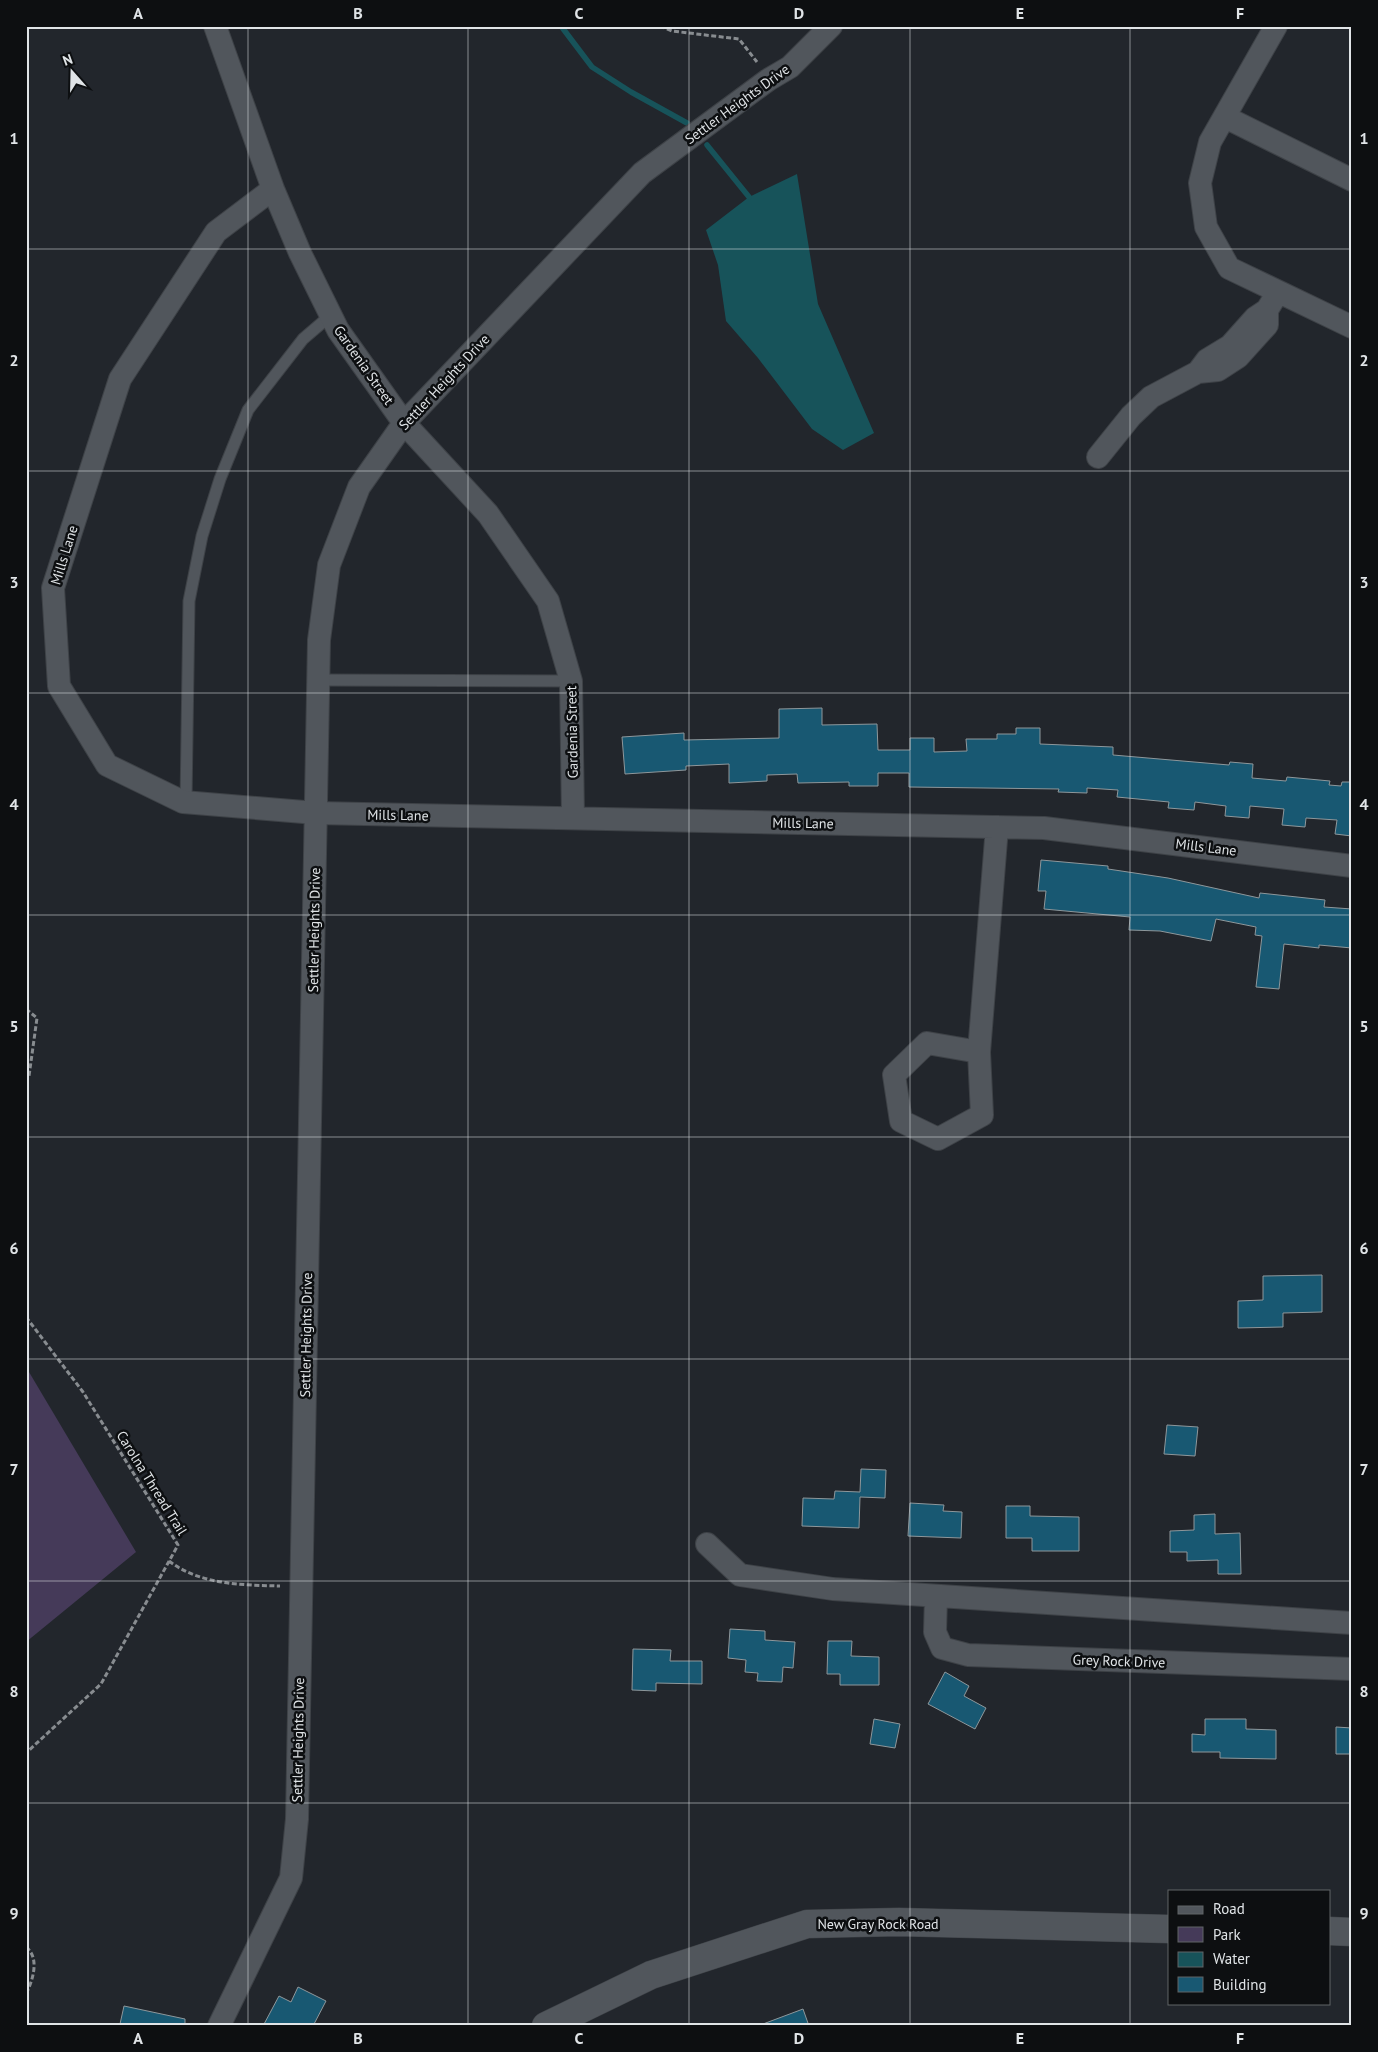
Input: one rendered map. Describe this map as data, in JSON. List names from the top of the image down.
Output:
{
  "streets": {
    "street": [
      "Settler Heights Drive",
      "Gardenia Street",
      "Mills Lane",
      "Grey Rock Drive",
      "New Gray Rock Road"
    ],
    "path": ["Carolna Thread Trail"]
  },
  "crossings": [
    ["Settler Heights Drive", "Gardenia Street"],
    ["Settler Heights Drive", "Mills Lane"],
    ["Gardenia Street", "Mills Lane"]
  ],
  "legend": [
    "Road",
    "Park",
    "Water",
    "Building"
  ],
  "north": "top",
  "grid": {
    "columns": [
      "A",
      "B",
      "C",
      "D",
      "E",
      "F"
    ],
    "rows": [
      "1",
      "2",
      "3",
      "4",
      "5",
      "6",
      "7",
      "8",
      "9"
    ]
  }
}
